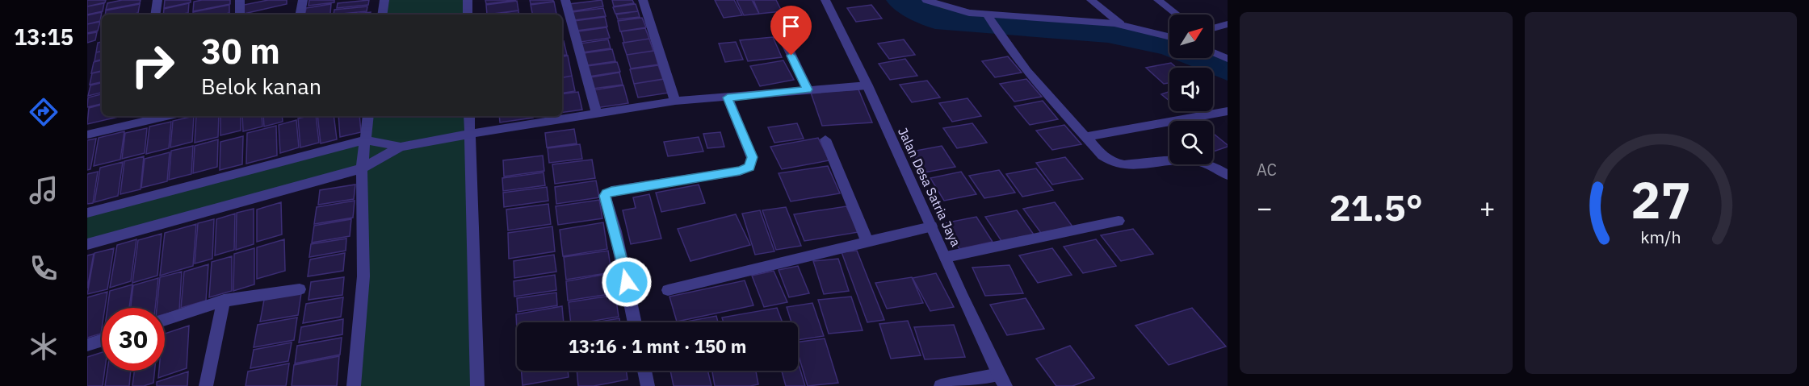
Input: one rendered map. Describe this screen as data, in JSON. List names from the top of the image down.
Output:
{
  "streets": {
    "street": ["Jalan Desa Satria Jaya"]
  },
  "north": "top right",
  "page": {
    "tabs": "13:15",
    "tile": "AC",
    "turn": ["30 m", "Belok kanan"],
    "heat": ["−", "21.5°", "+"],
    "limit": "30",
    "trip": "13:16 · 1 mnt · 150 m",
    "gauge": ["27", "km/h"]
  }
}
